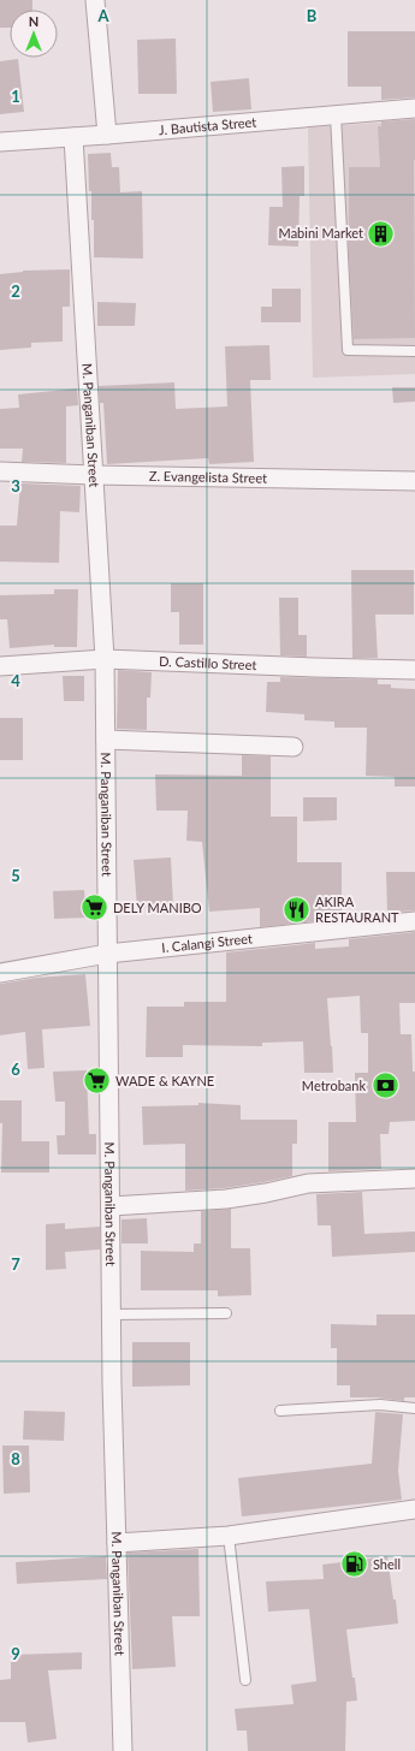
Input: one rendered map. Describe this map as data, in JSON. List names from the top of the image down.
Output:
{
  "streets": {
    "street": [
      "J. Bautista Street",
      "M. Panganiban Street",
      "Z. Evangelista Street",
      "D. Castillo Street",
      "I. Calangi Street"
    ]
  },
  "crossings": [
    ["J. Bautista Street", "M. Panganiban Street"],
    ["M. Panganiban Street", "Z. Evangelista Street"],
    ["M. Panganiban Street", "D. Castillo Street"],
    ["M. Panganiban Street", "I. Calangi Street"]
  ],
  "places": {
    "building": ["Mabini Market"],
    "supermarket": ["DELY MANIBO", "WADE & KAYNE"],
    "restaurant": ["AKIRA RESTAURANT"],
    "bank": ["Metrobank"],
    "fuel station": ["Shell"]
  },
  "north": "top",
  "grid": {
    "columns": ["A", "B"],
    "rows": [
      "1",
      "2",
      "3",
      "4",
      "5",
      "6",
      "7",
      "8",
      "9"
    ]
  }
}
